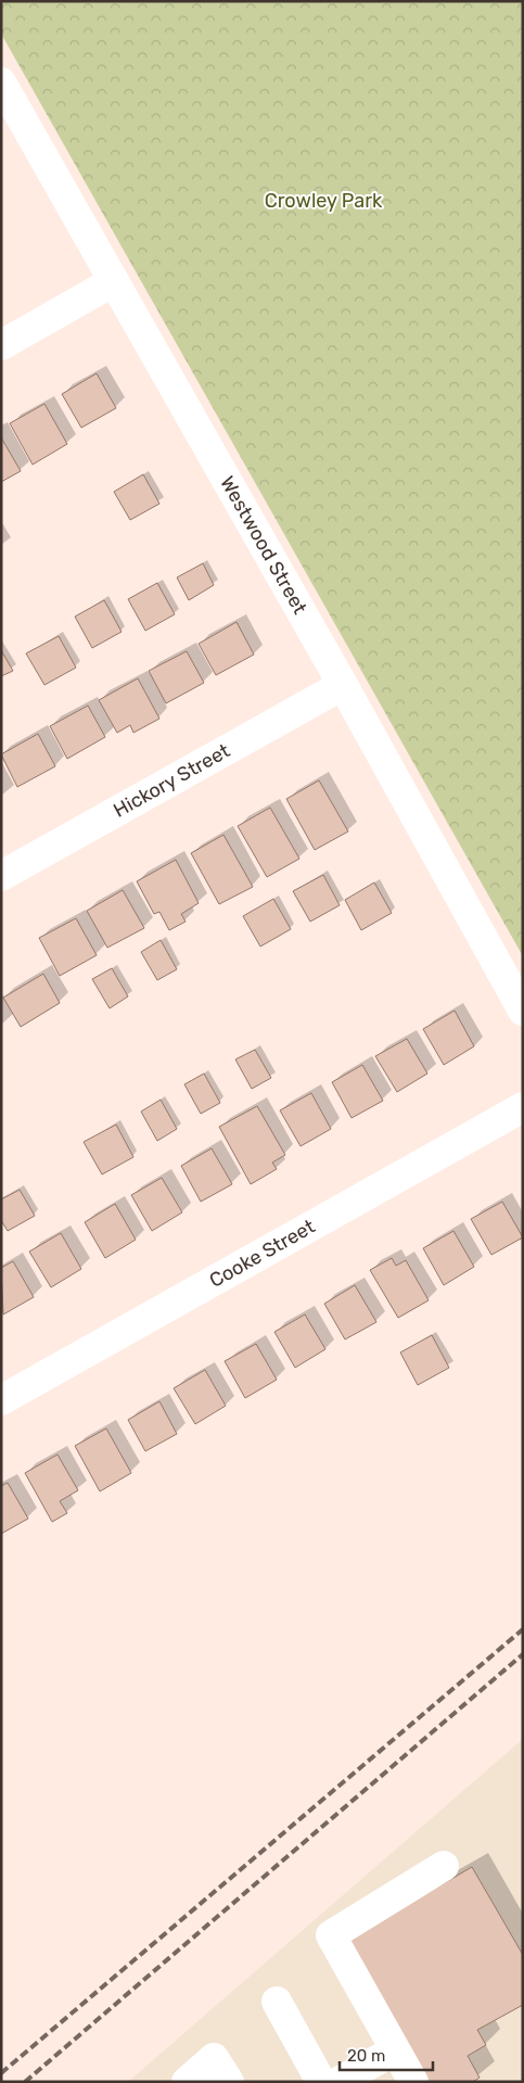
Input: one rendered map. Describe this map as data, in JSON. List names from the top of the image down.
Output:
{
  "streets": {
    "street": ["Westwood Street", "Hickory Street", "Cooke Street"]
  },
  "crossings": [
    ["Westwood Street", "Hickory Street"]
  ],
  "parks": ["Crowley Park"],
  "scale_bar": "20 m"
}
